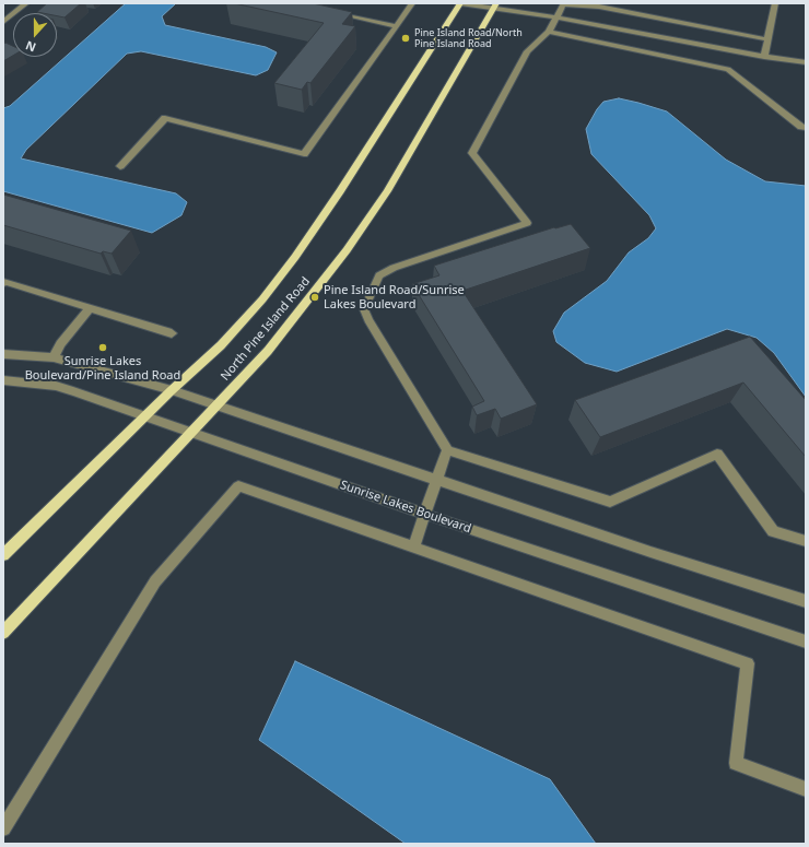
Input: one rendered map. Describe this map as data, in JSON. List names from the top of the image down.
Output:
{
  "streets": {
    "main road": ["North Pine Island Road"],
    "street": ["Sunrise Lakes Boulevard"]
  },
  "crossings": [
    ["North Pine Island Road", "Sunrise Lakes Boulevard"]
  ],
  "places": ["Pine Island Road/North Pine Island Road", "Pine Island Road/Sunrise Lakes Boulevard", "Sunrise Lakes Boulevard/Pine Island Road"],
  "north": "bottom"
}
